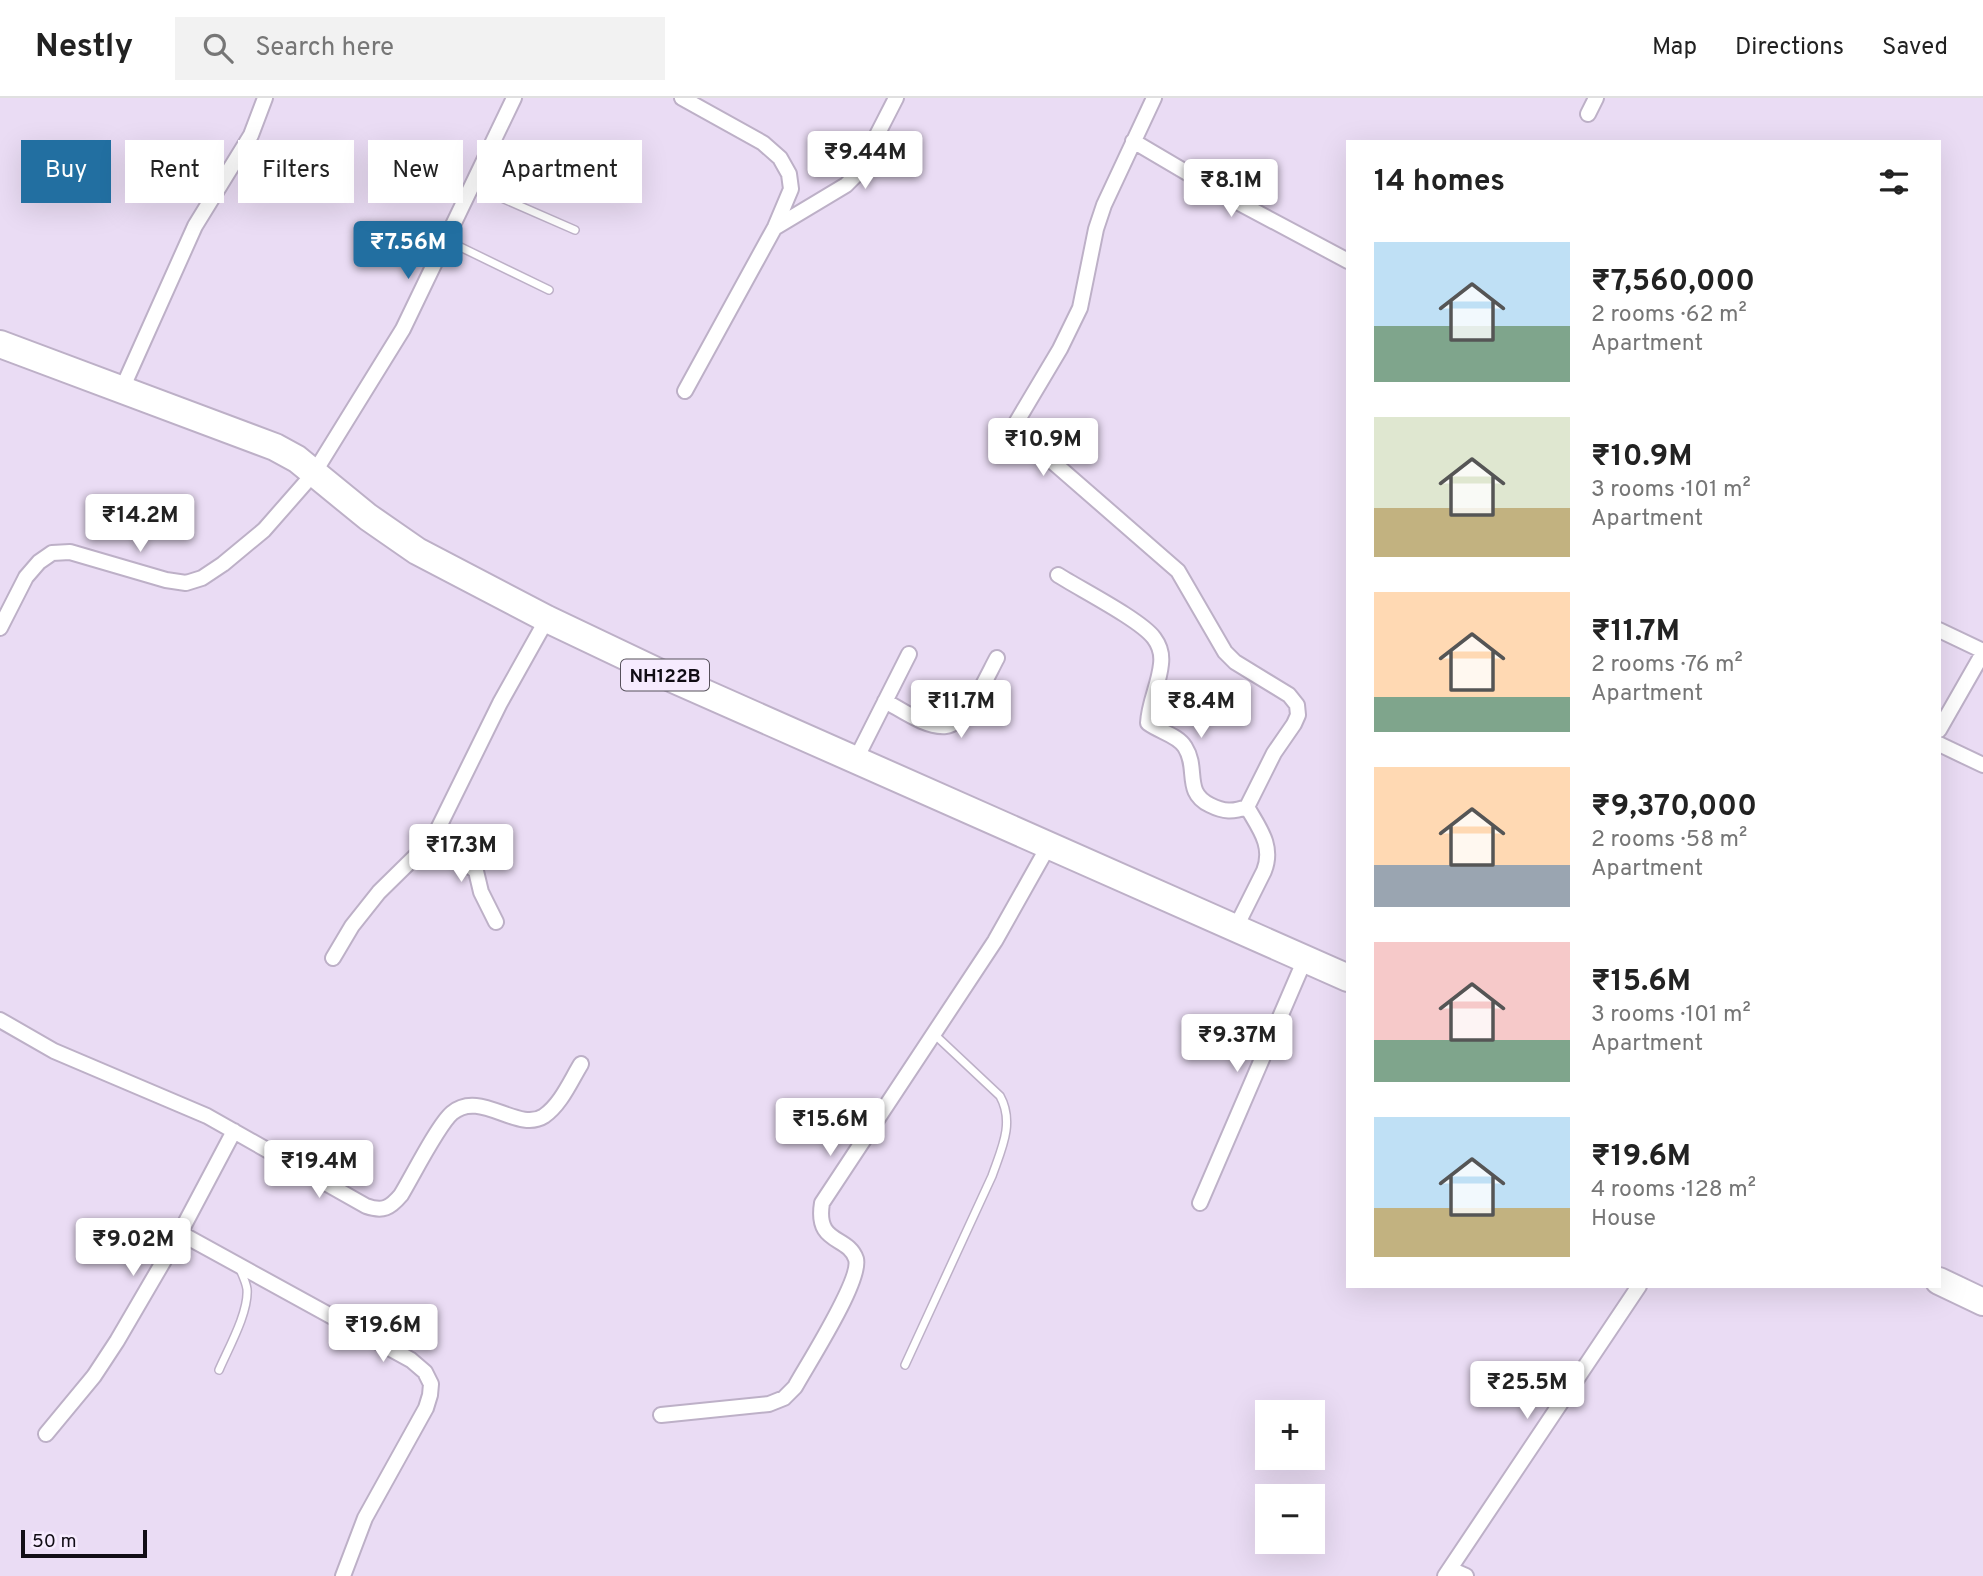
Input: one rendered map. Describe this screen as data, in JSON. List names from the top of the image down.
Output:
{
  "streets": {
    "highway": ["NH122B"]
  },
  "scale_bar": "50 m",
  "page": {
    "header": "Nestly",
    "search": "Search here",
    "nav": ["Map", "Directions", "Saved"],
    "price": [
      "₹9.44M",
      "₹8.1M",
      "₹7.56M",
      "₹10.9M",
      "₹14.2M",
      "₹11.7M",
      "₹8.4M",
      "₹17.3M",
      "₹9.37M",
      "₹15.6M",
      "₹19.4M",
      "₹9.02M",
      "₹19.6M",
      "₹25.5M"
    ],
    "chip": [
      "Buy",
      "Rent",
      "Filters",
      "New",
      "Apartment"
    ],
    "heading": "14 homes",
    "list": [
      {
        "name": "₹7,560,000",
        "note": "2 rooms · 62 m² · Apartment"
      },
      {
        "name": "₹10.9M",
        "note": "3 rooms · 101 m² · Apartment"
      },
      {
        "name": "₹11.7M",
        "note": "2 rooms · 76 m² · Apartment"
      },
      {
        "name": "₹9,370,000",
        "note": "2 rooms · 58 m² · Apartment"
      },
      {
        "name": "₹15.6M",
        "note": "3 rooms · 101 m² · Apartment"
      },
      {
        "name": "₹19.6M",
        "note": "4 rooms · 128 m² · House"
      }
    ],
    "map_buttons": ["+", "−"],
    "scale": "50 m"
  }
}
